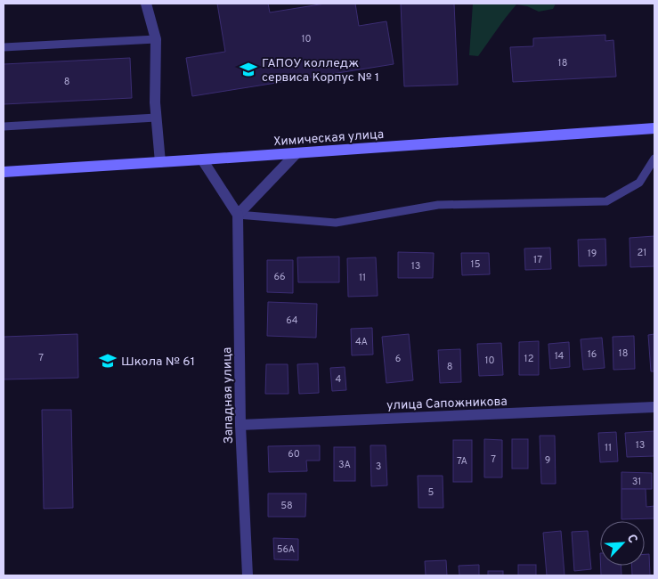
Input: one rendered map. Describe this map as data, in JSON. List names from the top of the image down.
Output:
{
  "streets": {
    "street": ["Химическая улица", "Западная улица", "улица Сапожникова"]
  },
  "crossings": [
    ["Западная улица", "улица Сапожникова"]
  ],
  "places": {
    "school or university": ["ГАПОУ колледж сервиса Корпус № 1", "Школа № 61"]
  },
  "house_numbers": [
    "10",
    "18",
    "8",
    "21",
    "19",
    "17",
    "15",
    "13",
    "66",
    "11",
    "64",
    "4А",
    "18",
    "16",
    "14",
    "7",
    "6",
    "12",
    "10",
    "8",
    "4",
    "13",
    "11",
    "60",
    "7",
    "9",
    "7А",
    "3А",
    "3",
    "31",
    "5",
    "58",
    "56А"
  ],
  "north": "top right"
}
